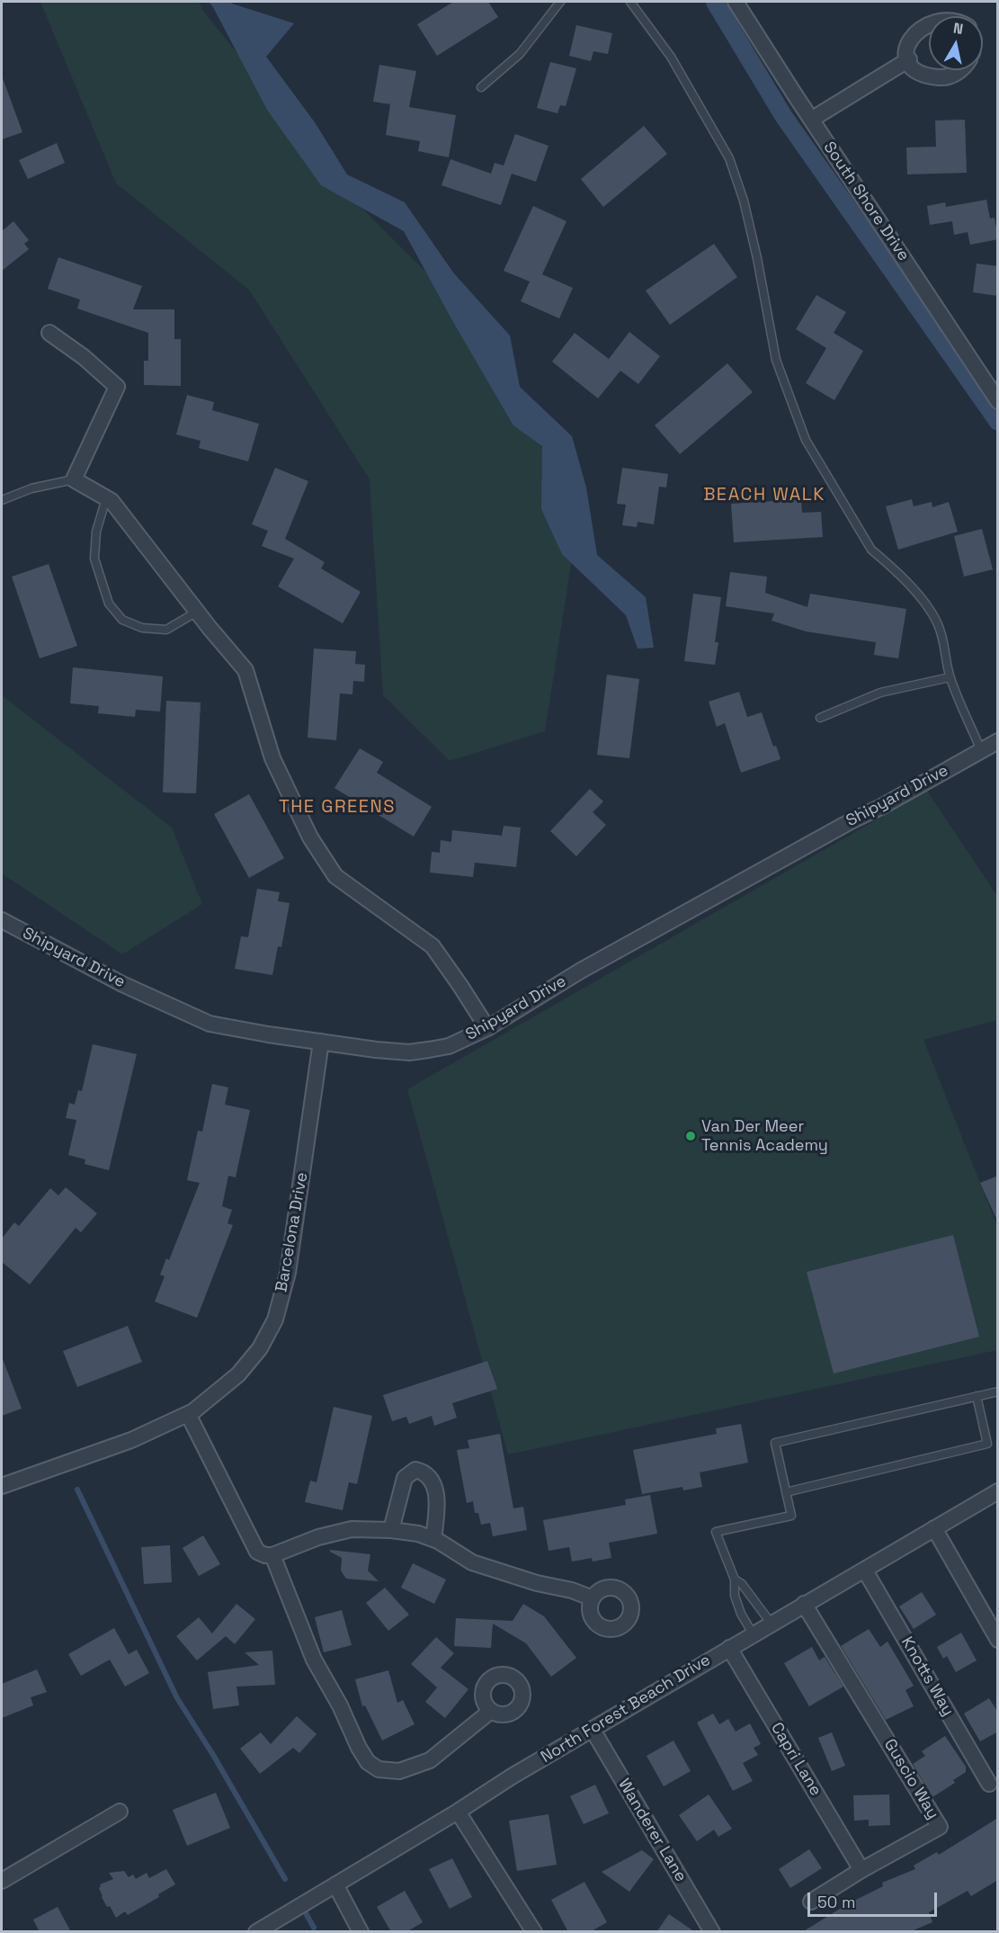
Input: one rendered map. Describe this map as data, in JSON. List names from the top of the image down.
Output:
{
  "streets": {
    "street": [
      "South Shore Drive",
      "Shipyard Drive",
      "Barcelona Drive",
      "Knotts Way",
      "North Forest Beach Drive",
      "Capri Lane",
      "Guscio Way",
      "Wanderer Lane"
    ]
  },
  "crossings": [
    ["Shipyard Drive", "Barcelona Drive"],
    ["Knotts Way", "North Forest Beach Drive"],
    ["North Forest Beach Drive", "Capri Lane"],
    ["North Forest Beach Drive", "Guscio Way"],
    ["North Forest Beach Drive", "Wanderer Lane"],
    ["Capri Lane", "Guscio Way"]
  ],
  "districts": ["BEACH WALK", "THE GREENS"],
  "places": ["Van Der Meer Tennis Academy"],
  "scale_bar": "50 m",
  "north": "top"
}
